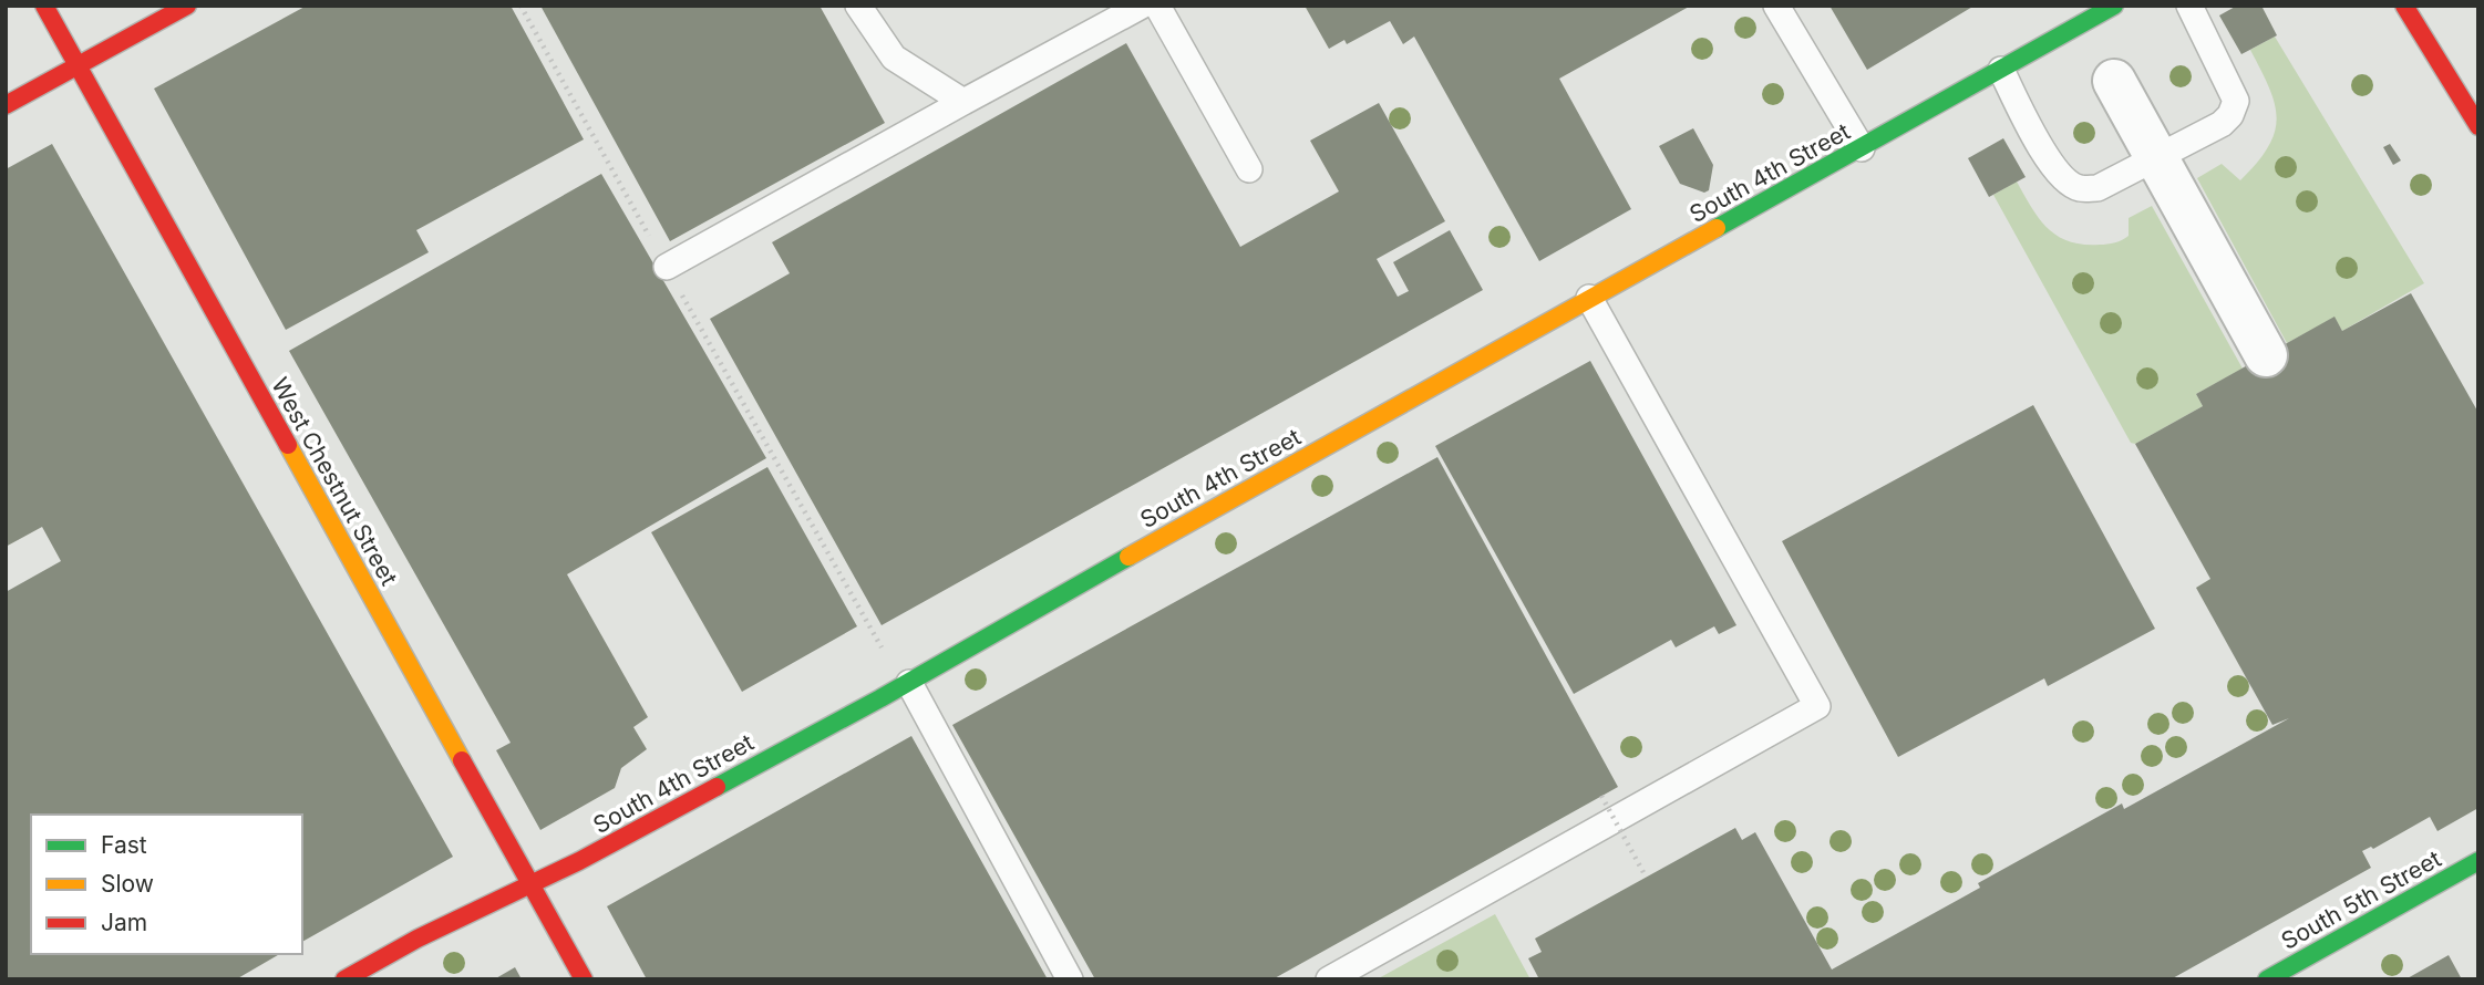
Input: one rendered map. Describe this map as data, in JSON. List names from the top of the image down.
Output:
{
  "streets": {
    "street": ["South 4th Street", "West Chestnut Street", "South 5th Street"]
  },
  "crossings": [
    ["South 4th Street", "West Chestnut Street"]
  ],
  "legend": ["Fast", "Slow", "Jam"]
}
